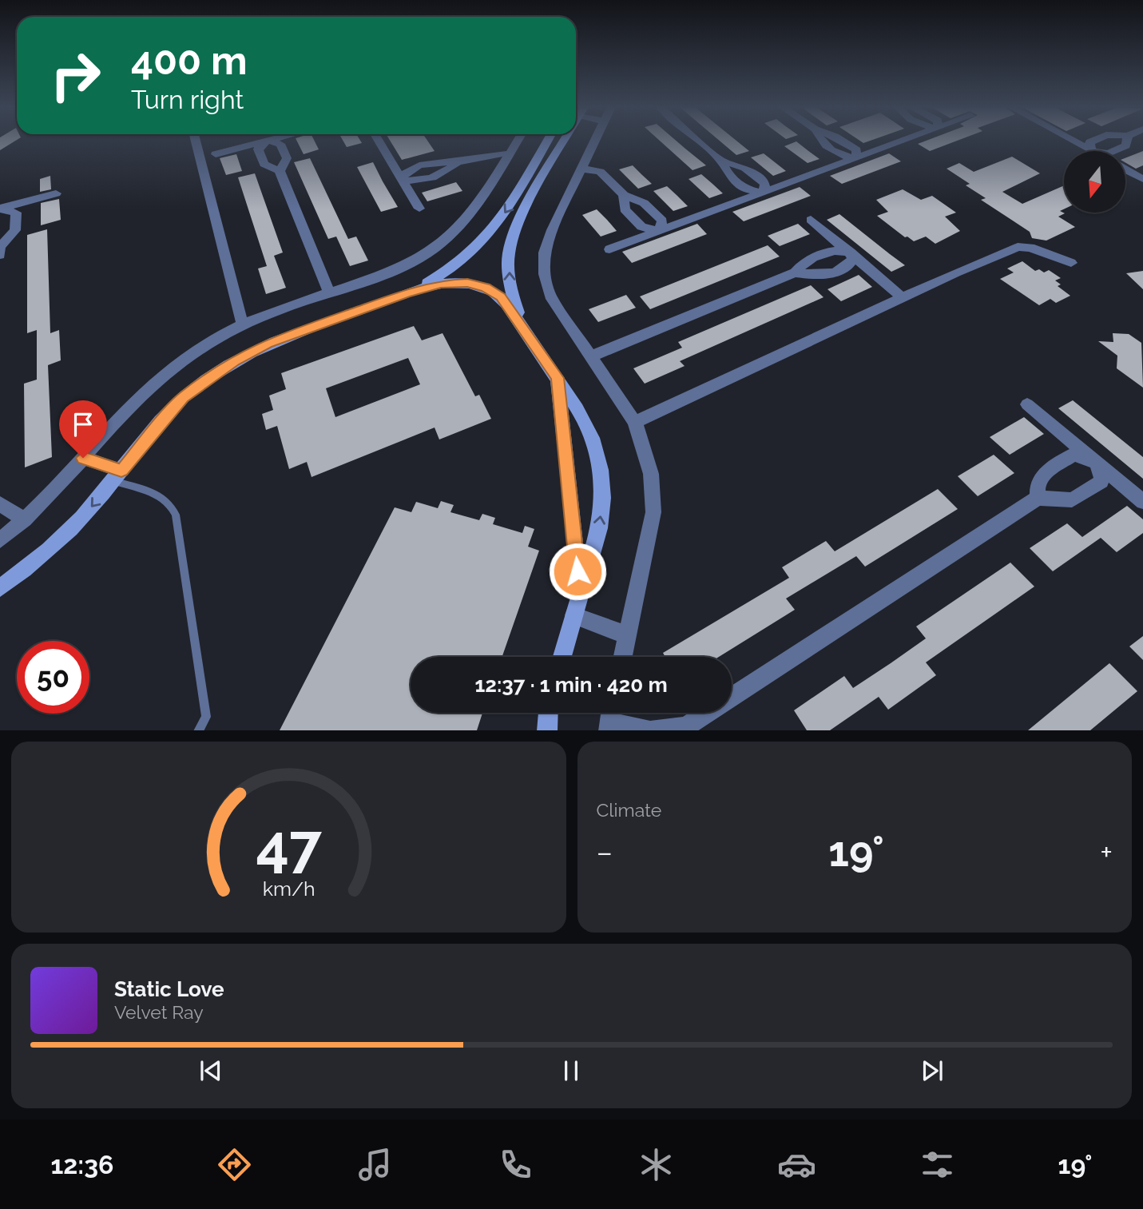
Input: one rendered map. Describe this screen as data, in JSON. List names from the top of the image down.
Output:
{
  "north": "bottom",
  "page": {
    "turn": ["400 m", "Turn right"],
    "limit": "50",
    "trip": "12:37 · 1 min · 420 m",
    "tile": "Climate",
    "heat": ["−", "19°", "+"],
    "song": ["Static Love", "Velvet Ray"],
    "tabs": ["12:36", "19°"],
    "gauge": ["47", "km/h"]
  }
}
